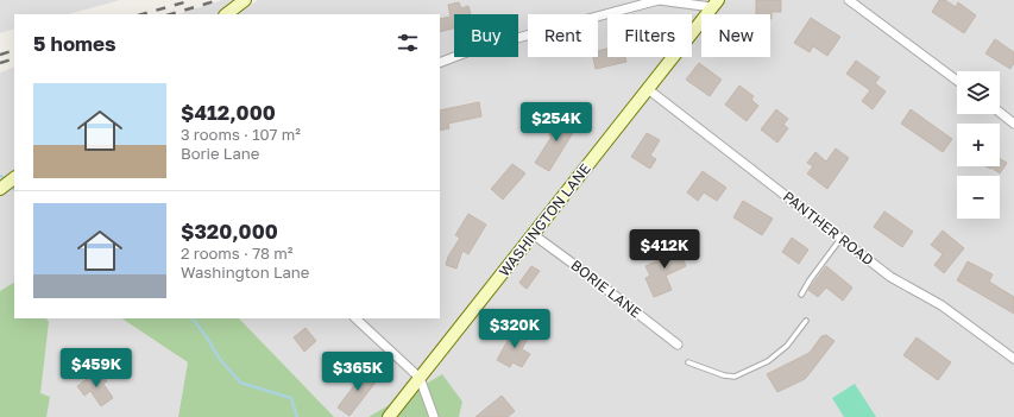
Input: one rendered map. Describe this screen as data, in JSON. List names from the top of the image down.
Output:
{
  "streets": {
    "main road": ["WASHINGTON LANE"],
    "street": ["PANTHER ROAD", "BORIE LANE"]
  },
  "crossings": [
    ["WASHINGTON LANE", "PANTHER ROAD"],
    ["WASHINGTON LANE", "BORIE LANE"]
  ],
  "page": {
    "chip": [
      "Buy",
      "Rent",
      "Filters",
      "New"
    ],
    "heading": "5 homes",
    "map_buttons": ["+", "−"],
    "list": [
      {
        "name": "$412,000",
        "note": "3 rooms · 107 m² · Borie Lane"
      },
      {
        "name": "$320,000",
        "note": "2 rooms · 78 m² · Washington Lane"
      }
    ],
    "price": [
      "$254K",
      "$412K",
      "$320K",
      "$459K",
      "$365K"
    ]
  }
}
